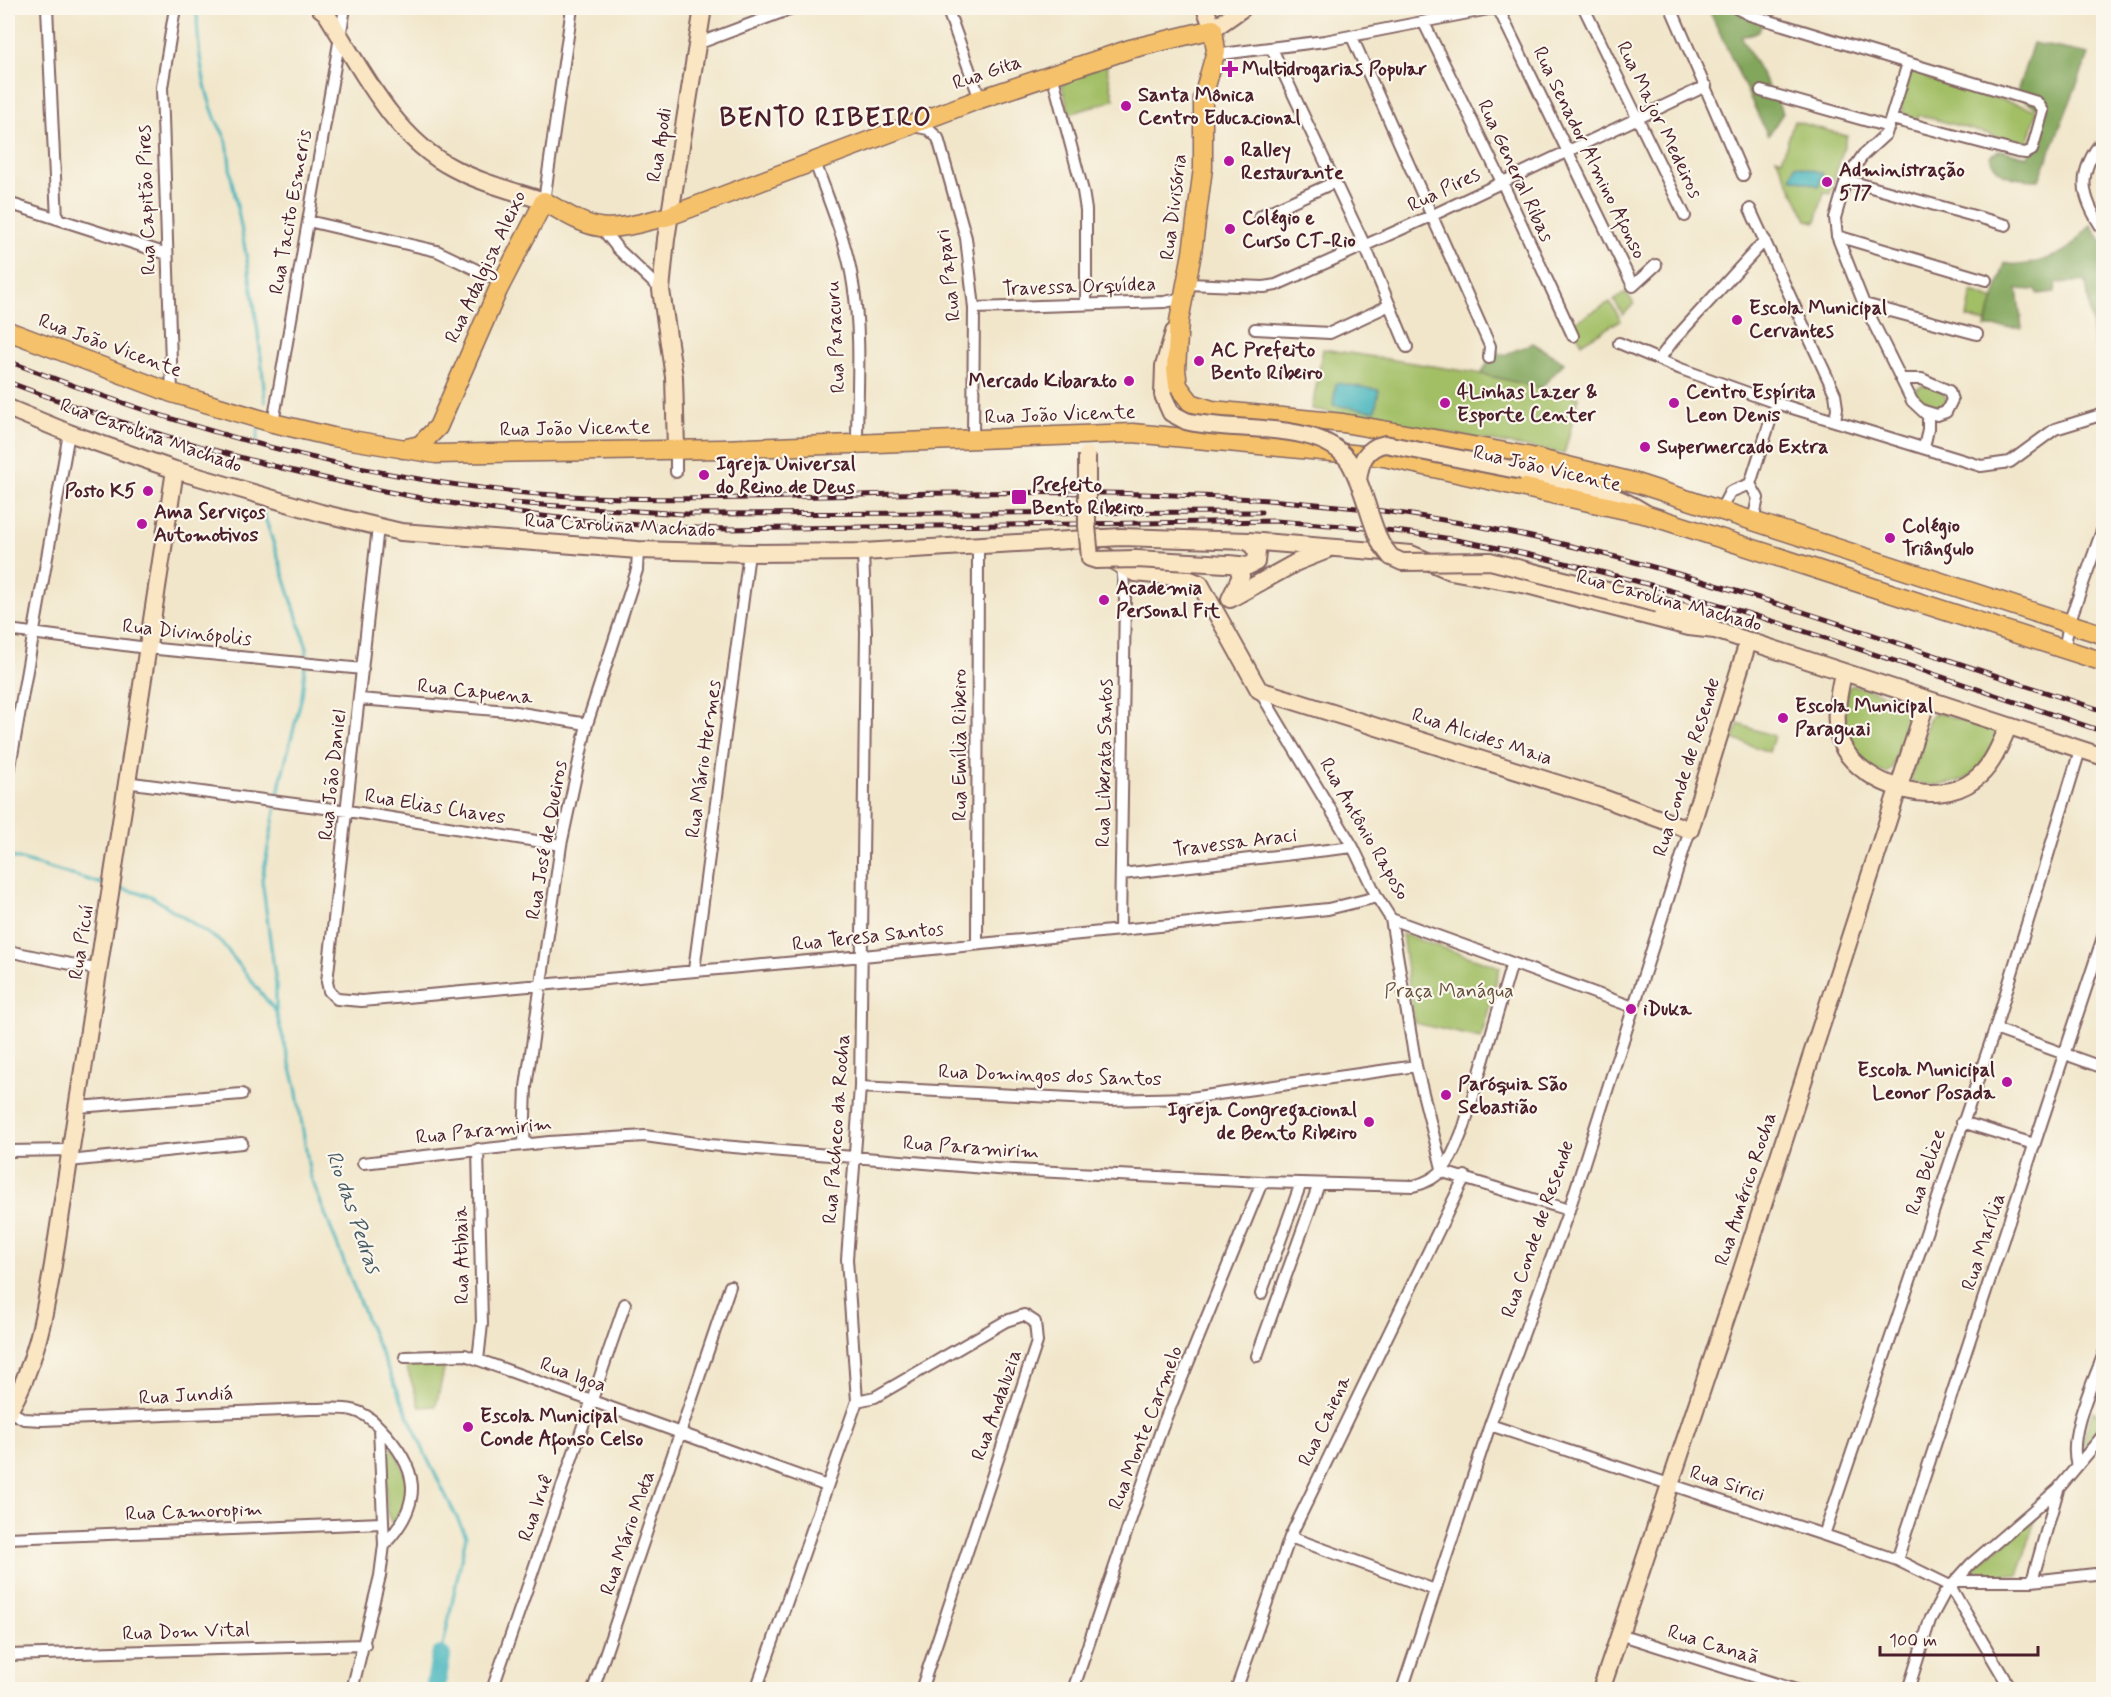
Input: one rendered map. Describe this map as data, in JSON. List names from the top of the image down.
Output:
{
  "streets": {
    "main road": [
      "Rua Gita",
      "Rua Apodi",
      "Rua Divisória",
      "Rua Adalgisa Aleixo",
      "Rua João Vicente",
      "Rua Carolina Machado",
      "Rua Alcides Maia",
      "Rua Conde de Resende",
      "Rua Antônio Raposo",
      "Rua Picuí",
      "Rua Américo Rocha"
    ],
    "street": [
      "Rua Major Medeiros",
      "Rua Senador Almino Afonso",
      "Rua General Ribas",
      "Rua Pires",
      "Rua Capitão Pires",
      "Rua Tacito Esmeris",
      "Rua Papari",
      "Travessa Orquídea",
      "Rua Paracuru",
      "Rua Divinópolis",
      "Rua Capuena",
      "Rua Emília Ribeiro",
      "Rua Mário Hermes",
      "Rua Liberata Santos",
      "Rua João Daniel",
      "Rua Elias Chaves",
      "Rua José de Queiros",
      "Travessa Araci",
      "Rua Teresa Santos",
      "Rua Domingos dos Santos",
      "Rua Pacheco da Rocha",
      "Rua Paramirim",
      "Rua Belize",
      "Rua Marília",
      "Rua Atibaia",
      "Rua Igoa",
      "Rua Jundiá",
      "Rua Andaluzia",
      "Rua Caiena",
      "Rua Monte Carmelo",
      "Rua Sirici",
      "Rua Iruê",
      "Rua Camoropim",
      "Rua Mário Mota",
      "Rua Dom Vital",
      "Rua Canaã"
    ]
  },
  "crossings": [
    ["Rua Gita", "Rua Apodi"],
    ["Rua Gita", "Rua Divisória"],
    ["Rua Gita", "Rua Papari"],
    ["Rua Gita", "Rua Paracuru"],
    ["Rua Major Medeiros", "Rua Pires"],
    ["Rua Apodi", "Rua João Vicente"],
    ["Rua Senador Almino Afonso", "Rua Pires"],
    ["Rua General Ribas", "Rua Pires"],
    ["Rua Pires", "Rua Divisória"],
    ["Rua Pires", "Travessa Orquídea"],
    ["Rua Capitão Pires", "Rua João Vicente"],
    ["Rua Divisória", "Travessa Orquídea"],
    ["Rua Divisória", "Rua João Vicente"],
    ["Rua Tacito Esmeris", "Rua João Vicente"],
    ["Rua Adalgisa Aleixo", "Rua João Vicente"],
    ["Rua Papari", "Travessa Orquídea"],
    ["Rua Papari", "Rua João Vicente"],
    ["Rua Paracuru", "Rua João Vicente"],
    ["Rua Carolina Machado", "Rua Emília Ribeiro"],
    ["Rua Carolina Machado", "Rua Mário Hermes"],
    ["Rua Carolina Machado", "Rua Conde de Resende"],
    ["Rua Carolina Machado", "Rua João Daniel"],
    ["Rua Carolina Machado", "Rua Antônio Raposo"],
    ["Rua Carolina Machado", "Rua José de Queiros"],
    ["Rua Carolina Machado", "Rua Picuí"],
    ["Rua Carolina Machado", "Rua Pacheco da Rocha"],
    ["Rua Carolina Machado", "Rua Belize"],
    ["Rua Carolina Machado", "Rua Américo Rocha"],
    ["Rua Divinópolis", "Rua João Daniel"],
    ["Rua Divinópolis", "Rua Picuí"],
    ["Rua Capuena", "Rua João Daniel"],
    ["Rua Capuena", "Rua José de Queiros"],
    ["Rua Alcides Maia", "Rua Conde de Resende"],
    ["Rua Alcides Maia", "Rua Antônio Raposo"],
    ["Rua Emília Ribeiro", "Rua Teresa Santos"],
    ["Rua Mário Hermes", "Rua Teresa Santos"],
    ["Rua Liberata Santos", "Rua Antônio Raposo"],
    ["Rua Liberata Santos", "Travessa Araci"],
    ["Rua Liberata Santos", "Rua Teresa Santos"],
    ["Rua Conde de Resende", "Rua Antônio Raposo"],
    ["Rua Conde de Resende", "Rua Sirici"],
    ["Rua João Daniel", "Rua Elias Chaves"],
    ["Rua João Daniel", "Rua Teresa Santos"],
    ["Rua Elias Chaves", "Rua José de Queiros"],
    ["Rua Elias Chaves", "Rua Picuí"],
    ["Rua Antônio Raposo", "Travessa Araci"],
    ["Rua Antônio Raposo", "Rua Teresa Santos"],
    ["Rua José de Queiros", "Rua Teresa Santos"],
    ["Rua José de Queiros", "Rua Paramirim"],
    ["Rua Teresa Santos", "Rua Pacheco da Rocha"],
    ["Rua Picuí", "Rua Jundiá"],
    ["Rua Domingos dos Santos", "Rua Pacheco da Rocha"],
    ["Rua Pacheco da Rocha", "Rua Paramirim"],
    ["Rua Pacheco da Rocha", "Rua Igoa"],
    ["Rua Pacheco da Rocha", "Rua Andaluzia"],
    ["Rua Paramirim", "Rua Atibaia"],
    ["Rua Paramirim", "Rua Monte Carmelo"],
    ["Rua Belize", "Rua Sirici"],
    ["Rua Américo Rocha", "Rua Sirici"],
    ["Rua Américo Rocha", "Rua Canaã"],
    ["Rua Marília", "Rua Sirici"],
    ["Rua Atibaia", "Rua Igoa"],
    ["Rua Igoa", "Rua Iruê"],
    ["Rua Igoa", "Rua Mário Mota"]
  ],
  "districts": ["BENTO RIBEIRO"],
  "water": ["Rio das Pedras"],
  "parks": ["Praça Manágua"],
  "places": {
    "health": ["Multidrogarias Popular"],
    "other": [
      "Santa Mônica Centro Educacional",
      "Ralley Restaurante",
      "Administração 577",
      "Colégio e Curso CT-Rio",
      "Escola Municipal Cervantes",
      "AC Prefeito Bento Ribeiro",
      "Mercado Kibarato",
      "4Linhas Lazer & Esporte Center",
      "Centro Espírita Leon Denis",
      "Supermercado Extra",
      "Igreja Universal do Reino de Deus",
      "Posto K5",
      "Ama Serviços Automotivos",
      "Colégio Triângulo",
      "Academia Personal Fit",
      "Escola Municipal Paraguai",
      "iDuka",
      "Escola Municipal Leonor Posada",
      "Paróquia São Sebastião",
      "Igreja Congregacional de Bento Ribeiro",
      "Escola Municipal Conde Afonso Celso"
    ],
    "transit": ["Prefeito Bento Ribeiro"]
  },
  "scale_bar": "100 m"
}
